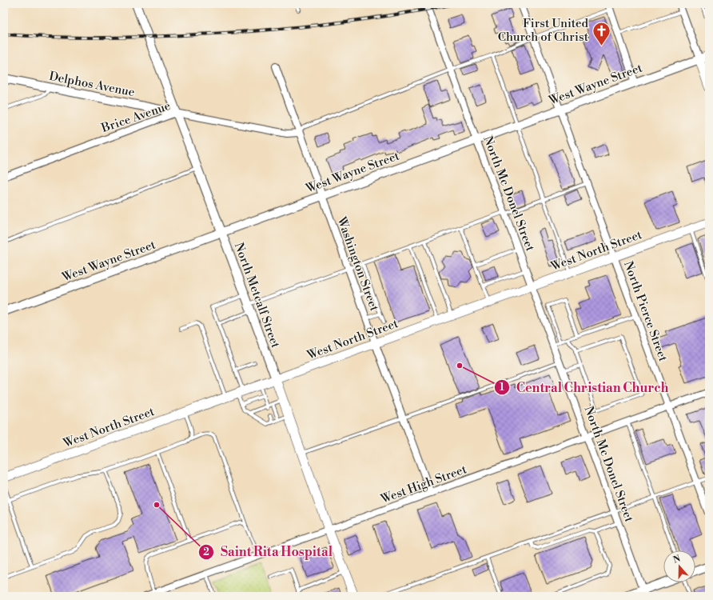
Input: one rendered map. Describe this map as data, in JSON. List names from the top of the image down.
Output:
{
  "streets": {
    "main road": ["West Wayne Street", "West North Street", "North Metcalf Street"],
    "street": [
      "Delphos Avenue",
      "Brice Avenue",
      "North Mc Donel Street",
      "Washington Street",
      "North Pierce Street",
      "West High Street"
    ]
  },
  "crossings": [
    ["Delphos Avenue", "Brice Avenue"],
    ["Delphos Avenue", "North Metcalf Street"],
    ["West Wayne Street", "North Mc Donel Street"],
    ["West Wayne Street", "Washington Street"],
    ["West Wayne Street", "North Metcalf Street"],
    ["West Wayne Street", "North Pierce Street"],
    ["Brice Avenue", "Washington Street"],
    ["Brice Avenue", "North Metcalf Street"],
    ["North Mc Donel Street", "West North Street"],
    ["North Mc Donel Street", "West High Street"],
    ["West North Street", "Washington Street"],
    ["West North Street", "North Metcalf Street"],
    ["West North Street", "North Pierce Street"],
    ["Washington Street", "West High Street"],
    ["North Metcalf Street", "West High Street"],
    ["North Pierce Street", "West High Street"]
  ],
  "places": {
    "church": ["First United Church of Christ"],
    "other": ["Central Christian Church", "Saint Rita Hospital"]
  },
  "north": "top"
}
